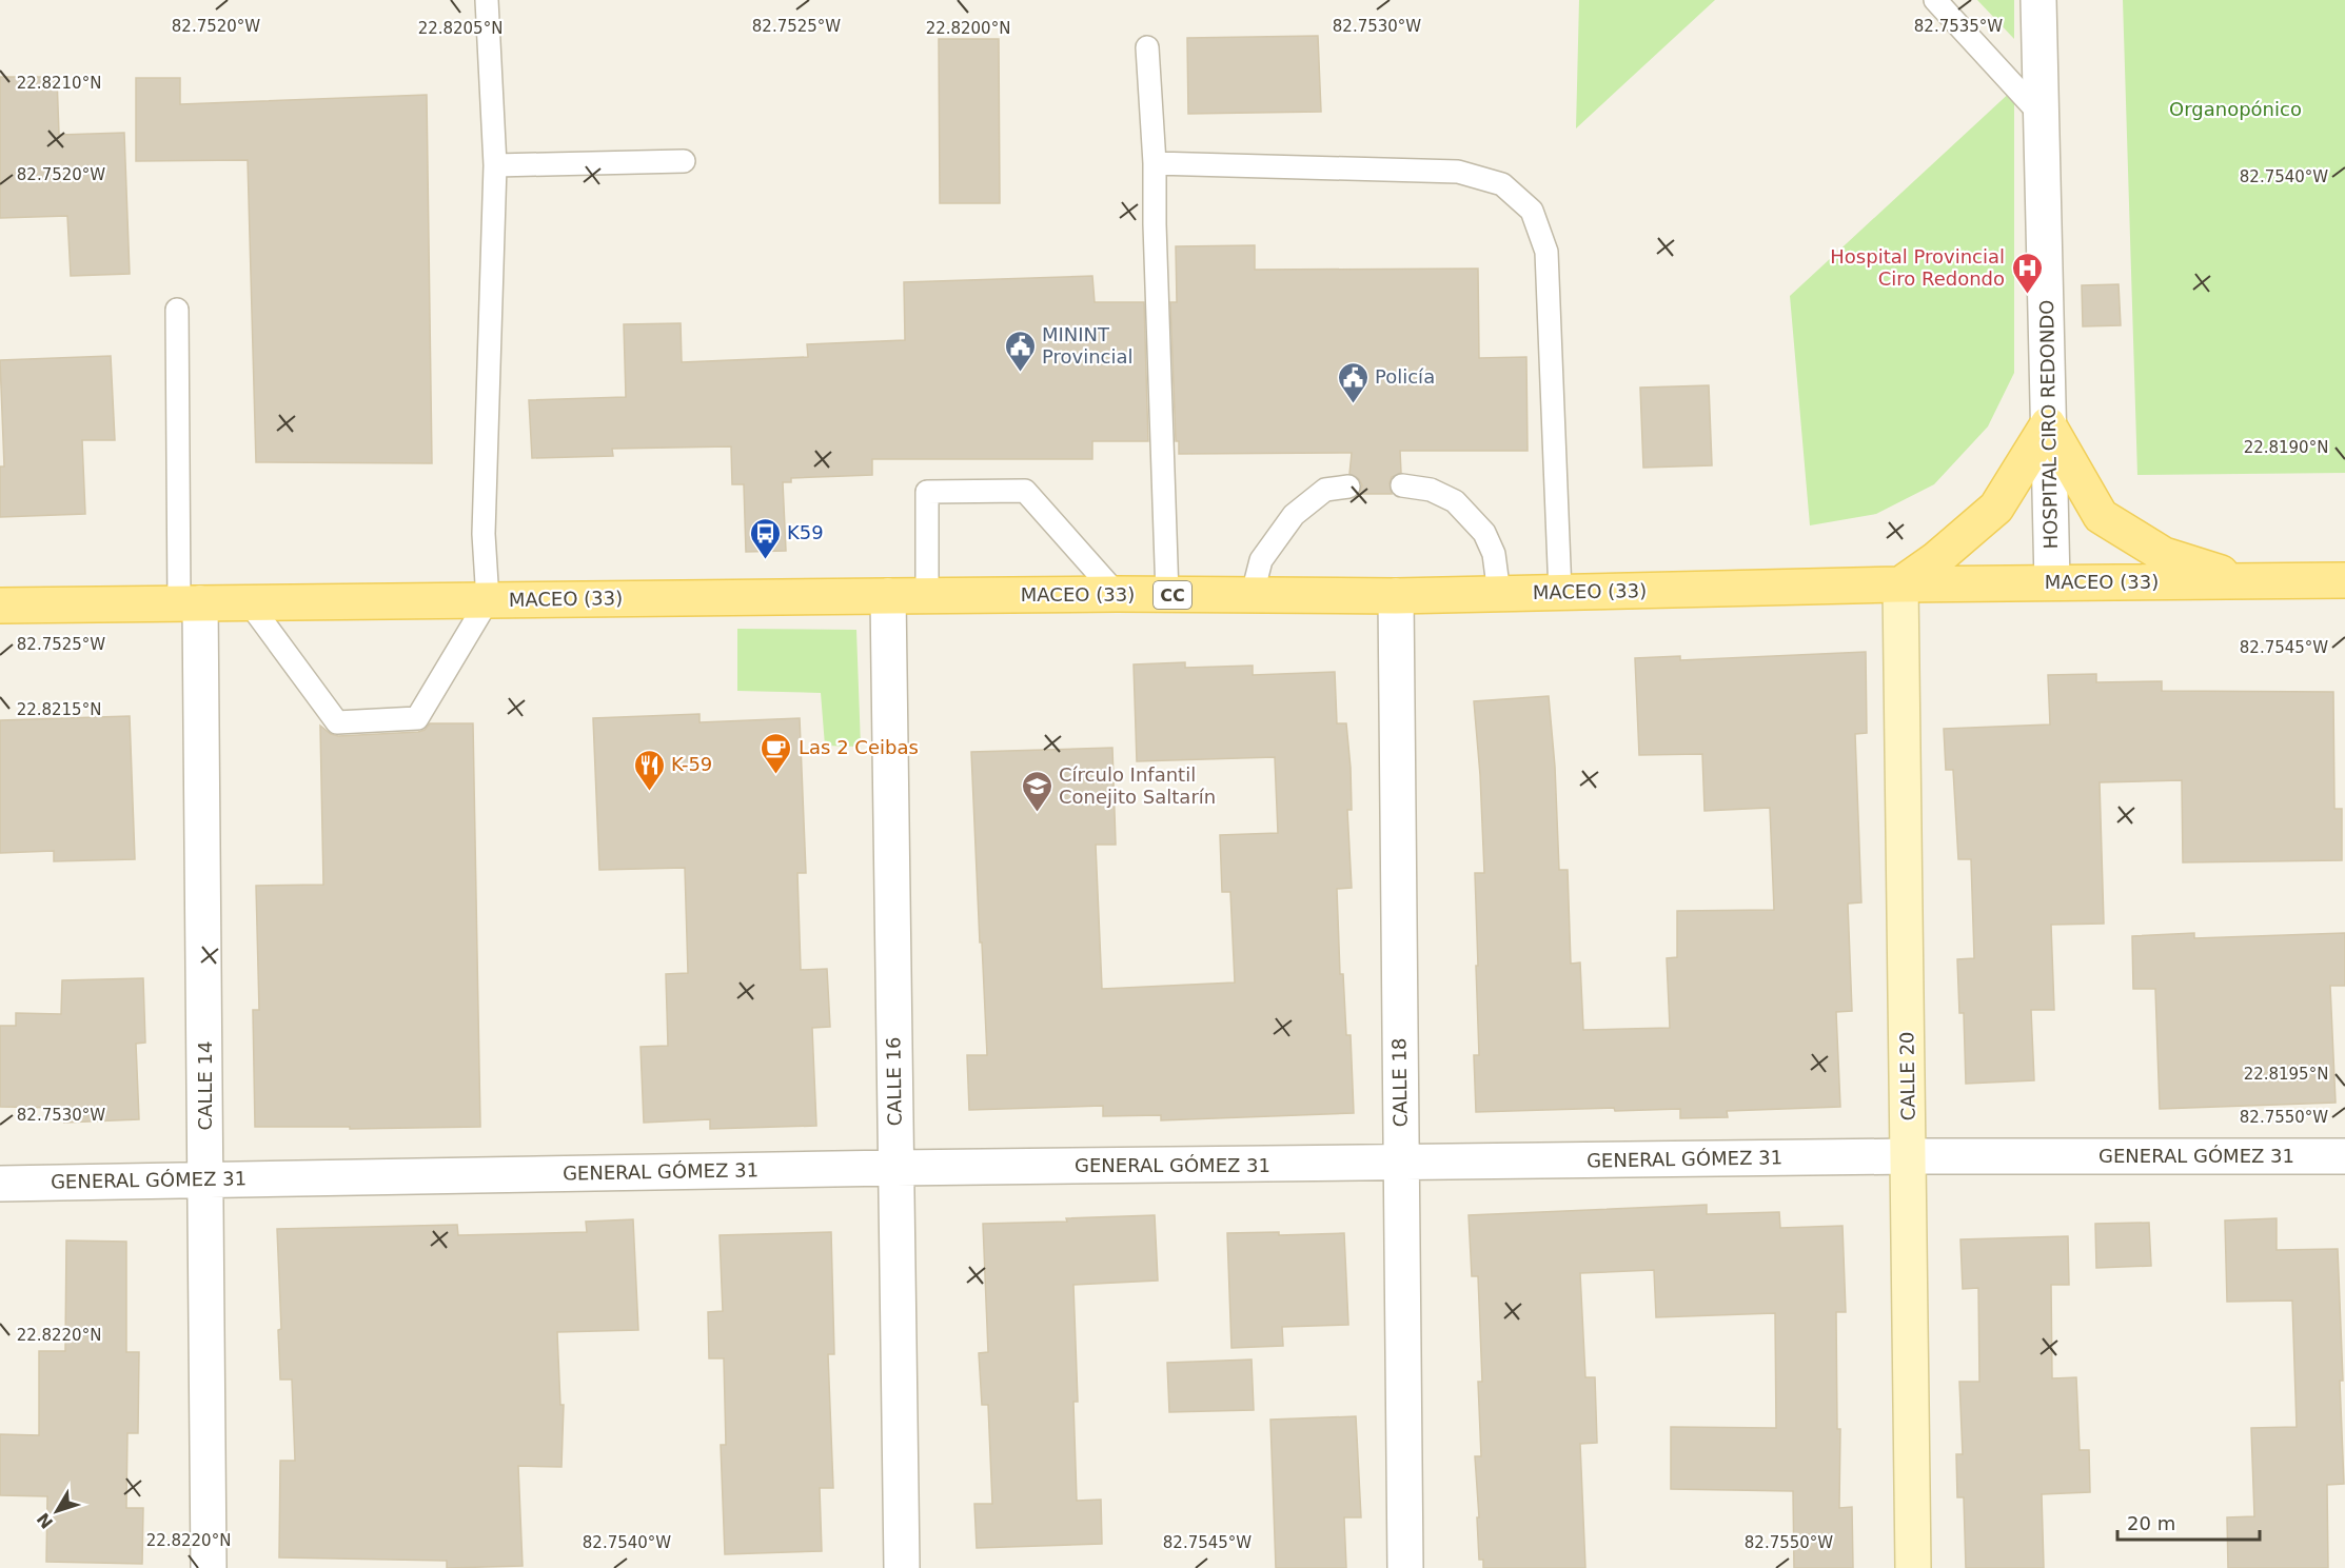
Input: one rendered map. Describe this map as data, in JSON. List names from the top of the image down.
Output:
{
  "streets": {
    "main road": ["MACEO (33)", "CC"],
    "street": [
      "HOSPITAL CIRO REDONDO",
      "CALLE 20",
      "CALLE 16",
      "CALLE 18",
      "CALLE 14",
      "GENERAL GÓMEZ 31"
    ]
  },
  "crossings": [
    ["HOSPITAL CIRO REDONDO", "MACEO (33)"],
    ["MACEO (33)", "CALLE 20"],
    ["MACEO (33)", "CALLE 16"],
    ["MACEO (33)", "CALLE 18"],
    ["MACEO (33)", "CALLE 14"],
    ["CALLE 20", "GENERAL GÓMEZ 31"],
    ["CALLE 16", "GENERAL GÓMEZ 31"],
    ["CALLE 18", "GENERAL GÓMEZ 31"],
    ["CALLE 14", "GENERAL GÓMEZ 31"]
  ],
  "parks": ["Organopónico"],
  "places": {
    "hospital": ["Hospital Provincial Ciro Redondo"],
    "public building": ["MININT Provincial", "Policía"],
    "bus stop": ["K59"],
    "cafe": ["Las 2 Ceibas"],
    "restaurant": ["K-59"],
    "school or university": ["Círculo Infantil Conejito Saltarín"]
  },
  "scale_bar": "20 m",
  "north": "bottom left",
  "coordinates": [
    "82.7520°W",
    "82.7525°W",
    "82.7530°W",
    "82.7535°W",
    "22.8205°N",
    "22.8200°N",
    "22.8210°N",
    "82.7540°W",
    "22.8190°N",
    "82.7545°W",
    "22.8215°N",
    "22.8195°N",
    "82.7550°W",
    "22.8220°N"
  ]
}
